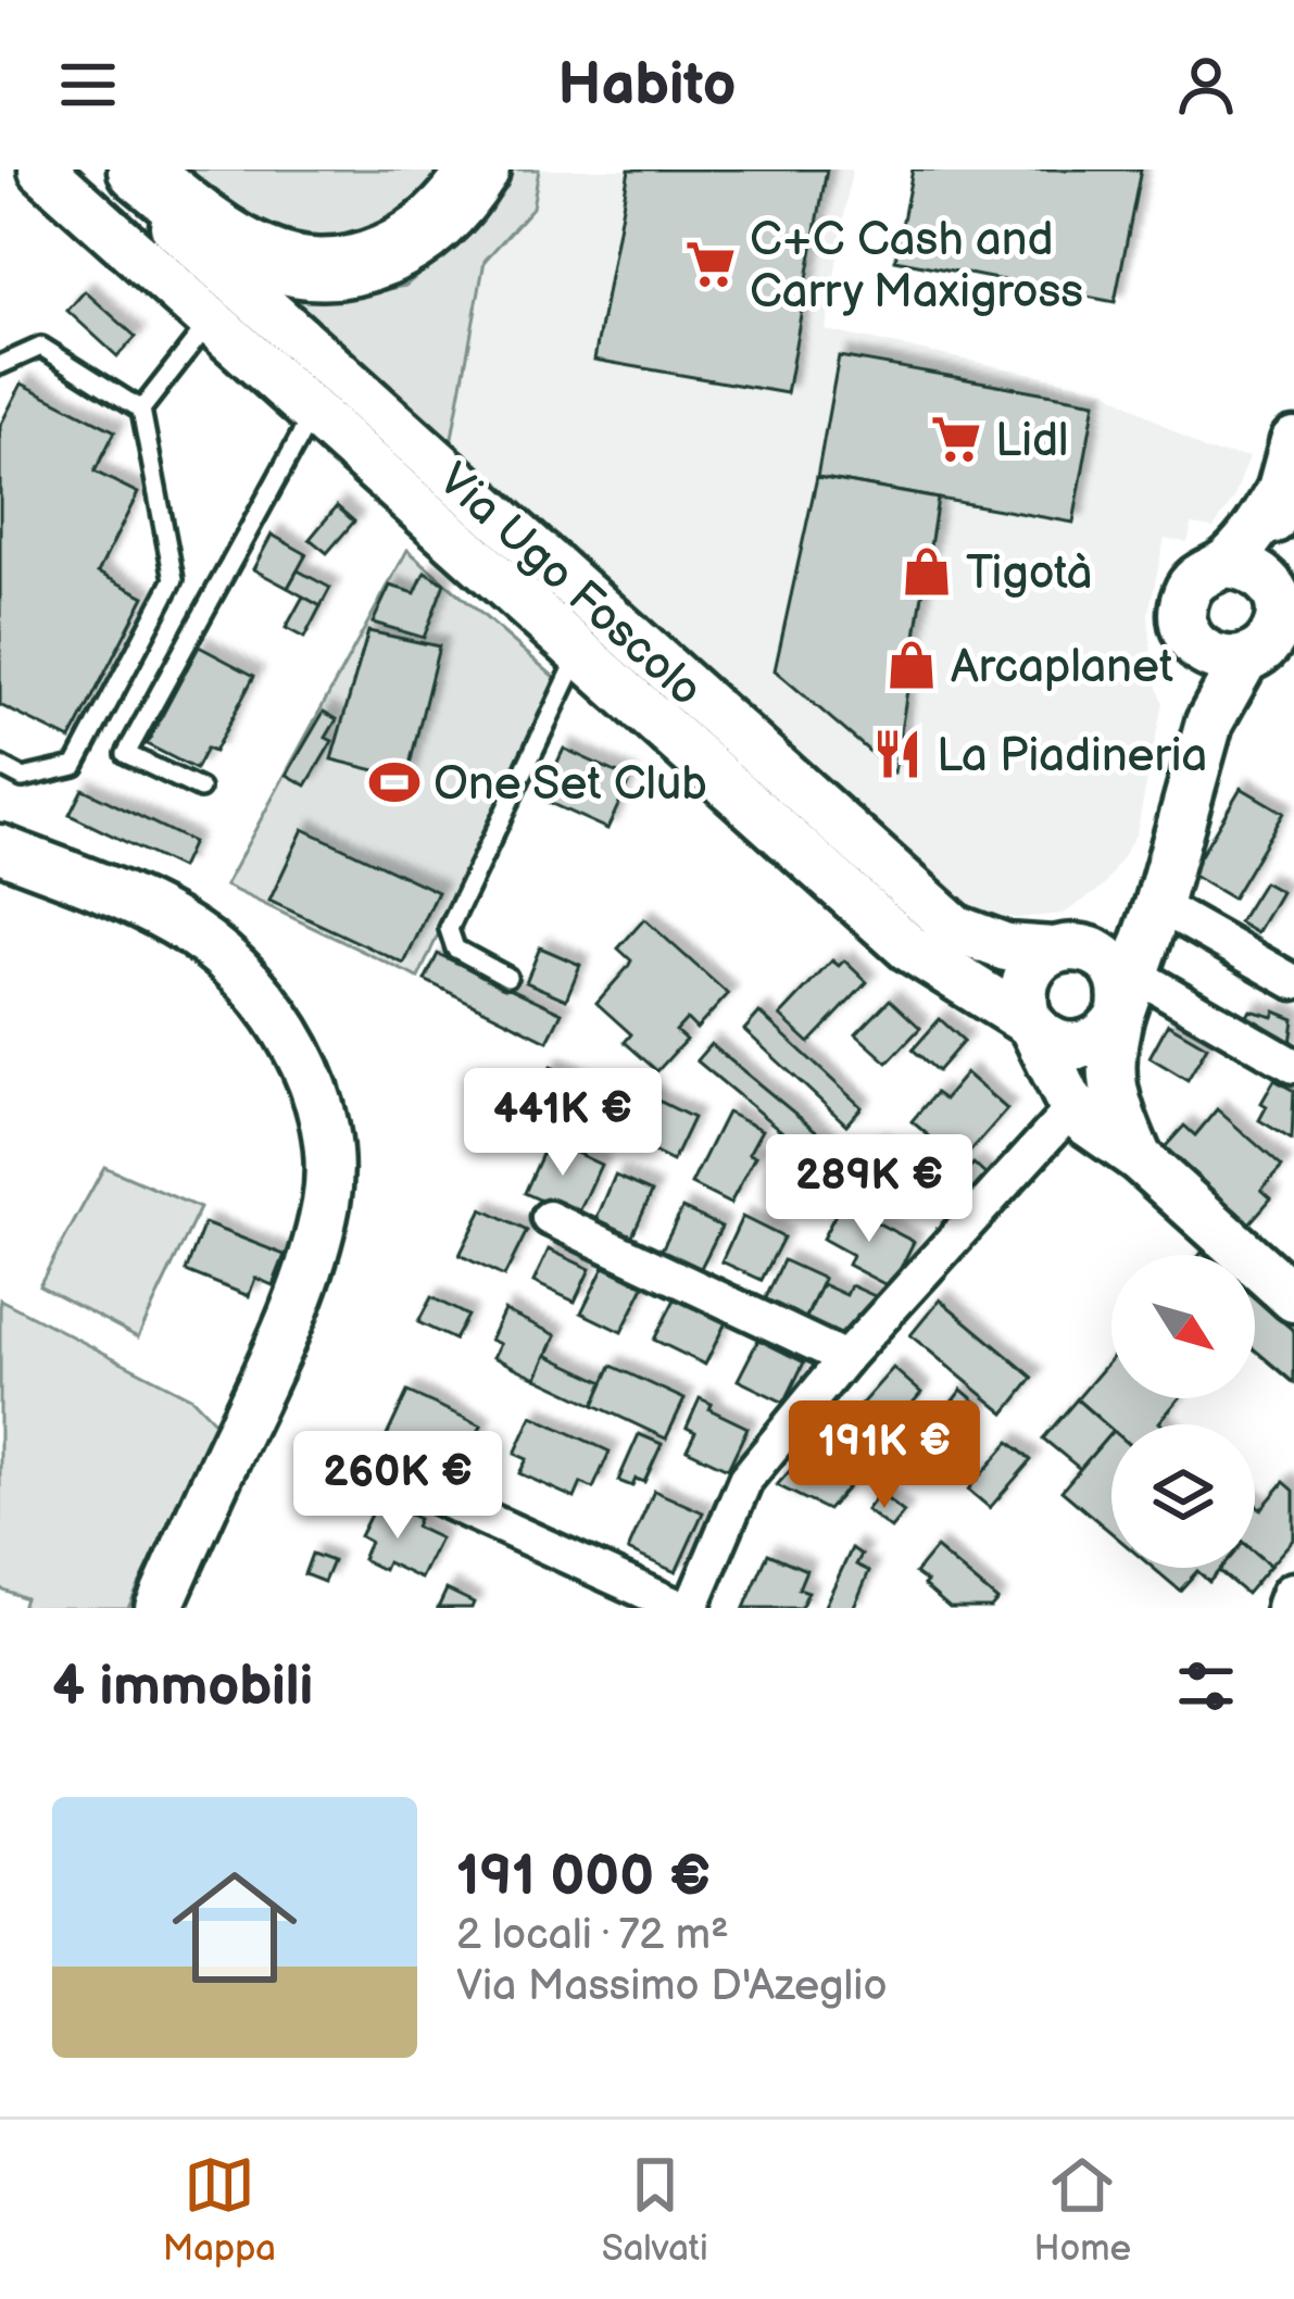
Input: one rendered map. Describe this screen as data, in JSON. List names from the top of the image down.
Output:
{
  "streets": {
    "street": ["Via Ugo Foscolo"]
  },
  "places": {
    "supermarket": ["C+C Cash and Carry Maxigross", "Lidl"],
    "shop": ["Tigotà", "Arcaplanet"],
    "restaurant": ["La Piadineria"],
    "sports": ["One Set Club"]
  },
  "north": "bottom right",
  "page": {
    "header": "Habito",
    "price": [
      "441K €",
      "289K €",
      "191K €",
      "260K €"
    ],
    "heading": "4 immobili",
    "list": [
      {
        "name": "191 000 €",
        "note": "2 locali · 72 m² · Via Massimo D'Azeglio"
      }
    ],
    "tabs": ["Mappa", "Salvati", "Home"]
  }
}
